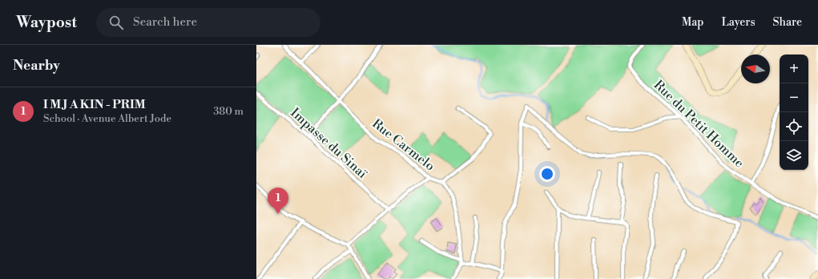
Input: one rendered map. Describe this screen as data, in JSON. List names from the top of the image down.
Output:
{
  "streets": {
    "street": ["Rue du Petit Homme", "Impasse du Sinaï", "Rue Carmelo"]
  },
  "north": "left",
  "page": {
    "header": "Waypost",
    "search": "Search here",
    "nav": ["Map", "Layers", "Share"],
    "heading": "Nearby",
    "map_buttons": ["+", "−"],
    "list": [
      {
        "mark": "1",
        "name": "I M J A KIN - PRIM",
        "note": "School · Avenue Albert Jode",
        "value": "380 m"
      }
    ],
    "pins": "1"
  }
}
